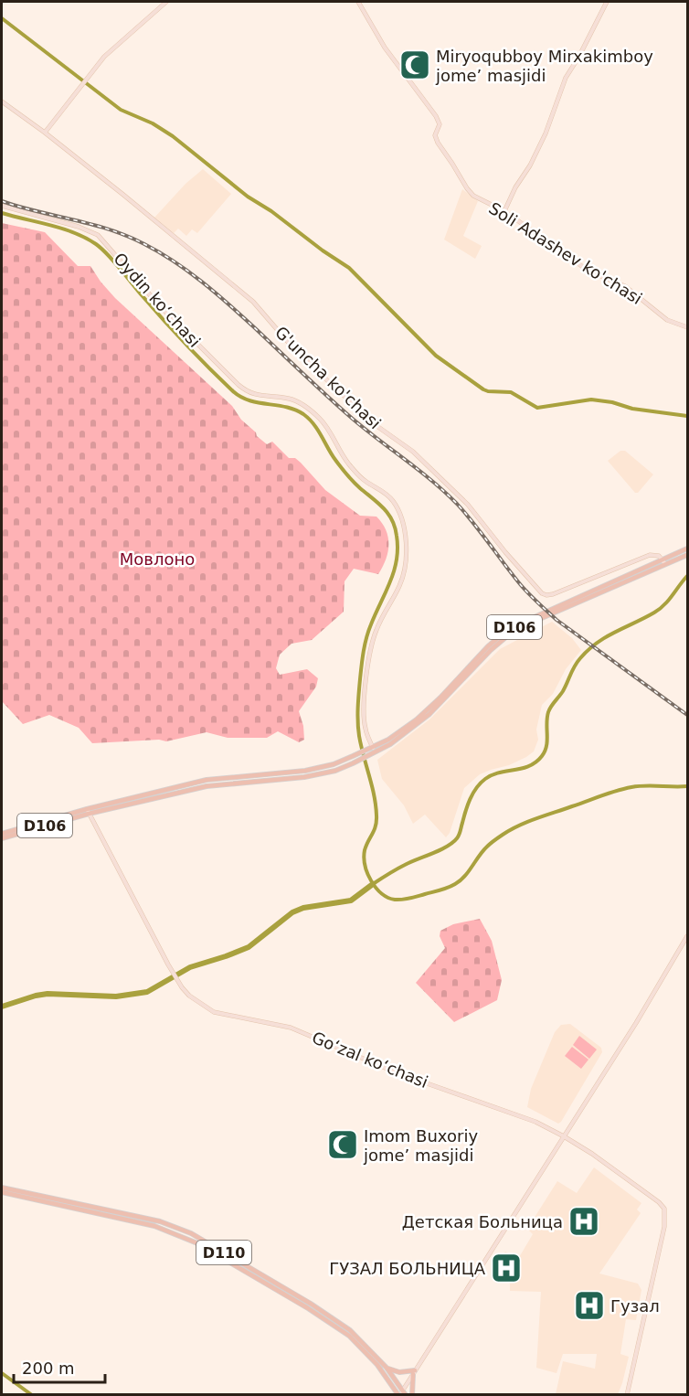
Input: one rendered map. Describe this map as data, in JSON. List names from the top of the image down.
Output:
{
  "streets": {
    "main road": ["D106", "D110"],
    "street": [
      "Soli Adashev ko'chasi",
      "Oydin koʻchasi",
      "G'uncha ko'chasi",
      "Goʻzal koʻchasi"
    ]
  },
  "crossings": [
    ["Oydin koʻchasi", "D106"],
    ["G'uncha ko'chasi", "D106"],
    ["D106", "Goʻzal koʻchasi"]
  ],
  "parks": ["Мовлоно"],
  "places": {
    "mosque": ["Miryoqubboy Mirxakimboy jome’ masjidi", "Imom Buxoriy jome’ masjidi"],
    "hospital": ["Детская Больница", "ГУЗАЛ БОЛЬНИЦА", "Гузал"]
  },
  "scale_bar": "200 m"
}
